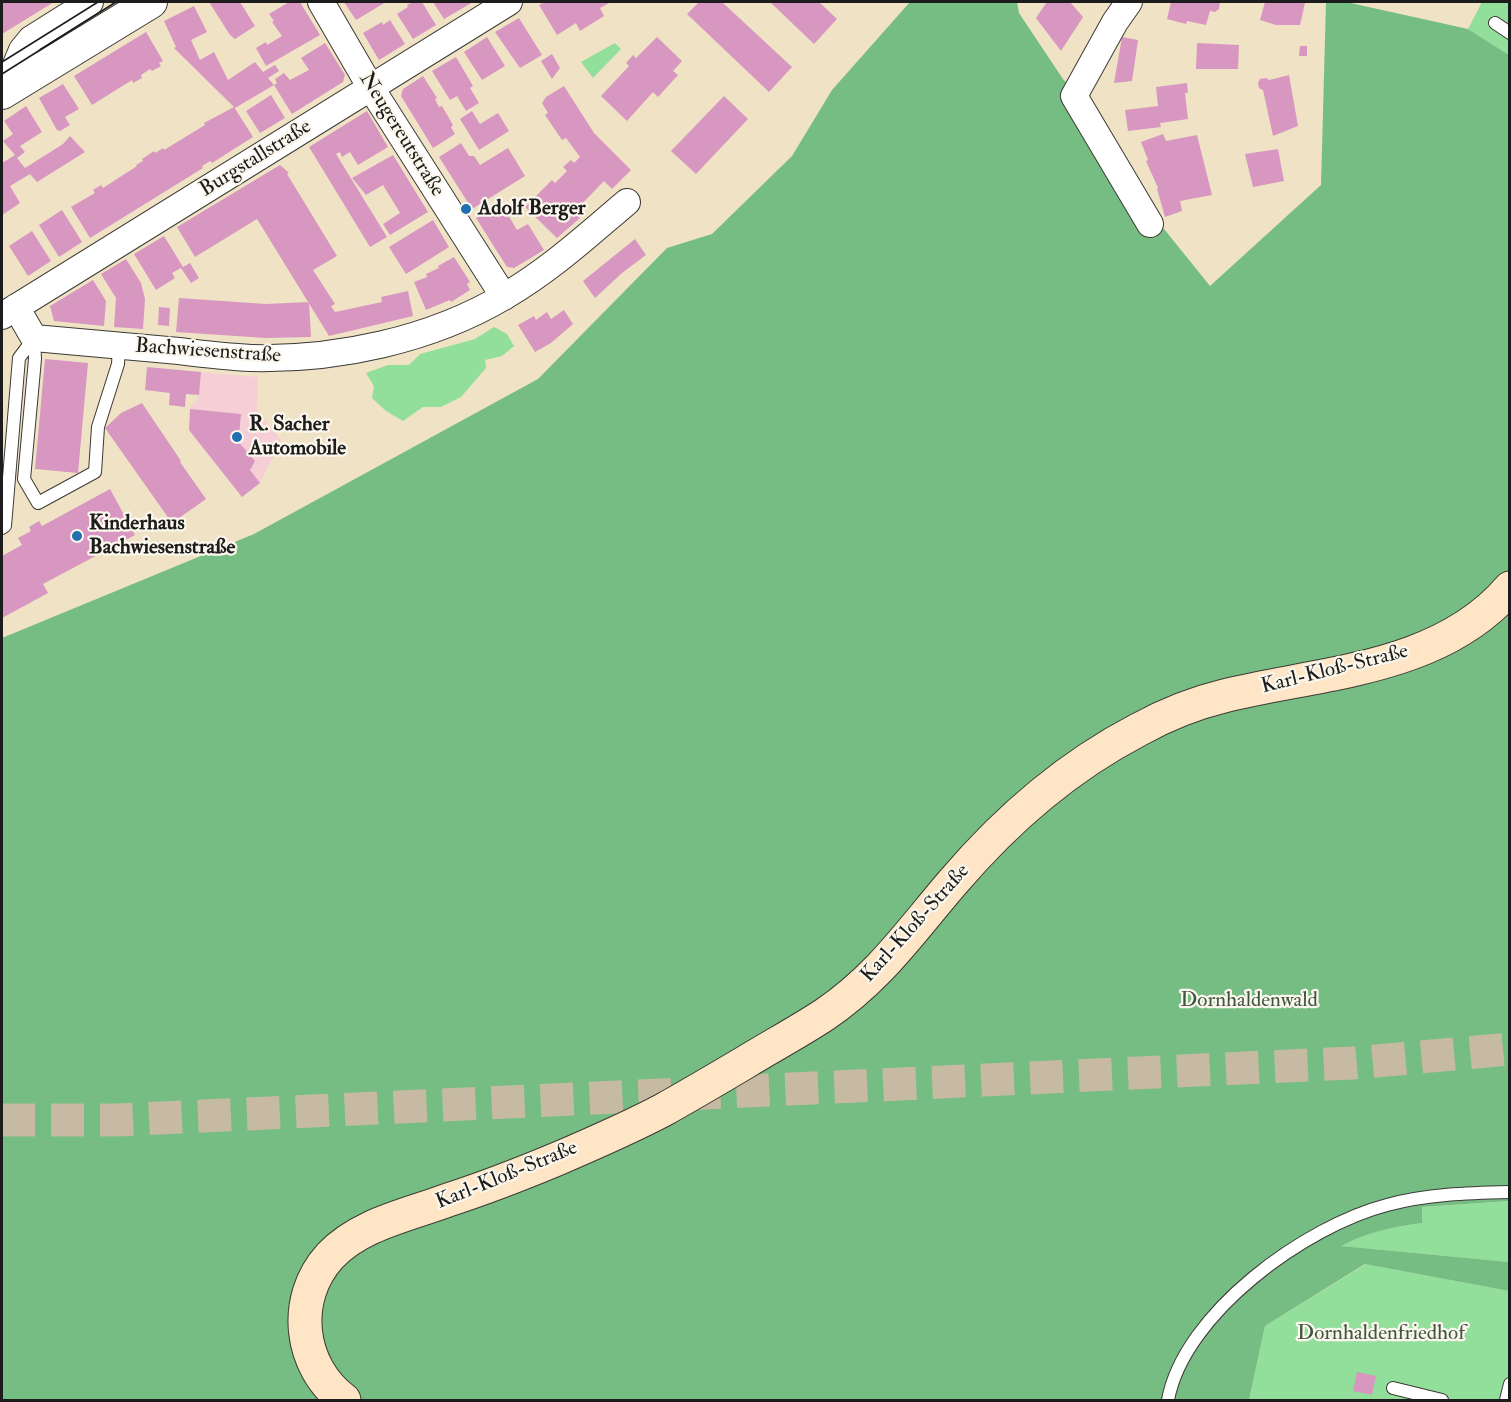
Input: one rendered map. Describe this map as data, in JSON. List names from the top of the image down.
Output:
{
  "streets": {
    "main road": ["Karl-Kloß-Straße"],
    "street": ["Neugereutstraße", "Burgstallstraße", "Bachwiesenstraße"]
  },
  "crossings": [
    ["Neugereutstraße", "Burgstallstraße"],
    ["Neugereutstraße", "Bachwiesenstraße"]
  ],
  "parks": ["Dornhaldenwald", "Dornhaldenfriedhof"],
  "places": ["Adolf Berger", "R. Sacher Automobile", "Kinderhaus Bachwiesenstraße"]
}
